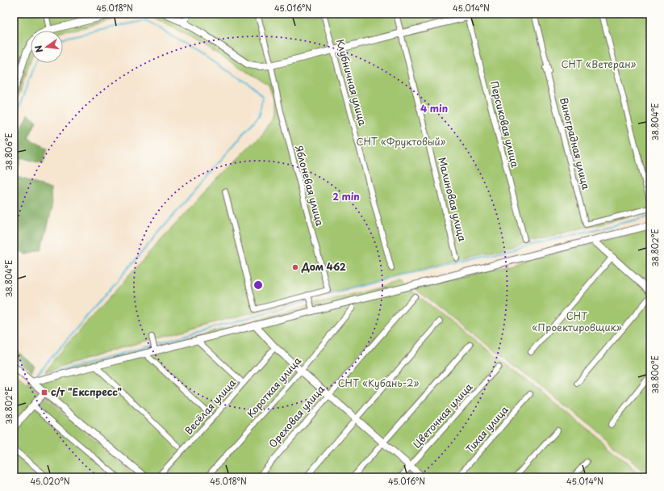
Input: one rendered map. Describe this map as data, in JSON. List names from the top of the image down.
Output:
{
  "streets": {
    "street": [
      "Клубничная улица",
      "Персиковая улица",
      "Виноградная улица",
      "Яблоневая улица",
      "Малиновая улица",
      "Короткая улица",
      "Весёлая улица",
      "Цветочная улица",
      "Ореховая улица",
      "Тихая улица"
    ]
  },
  "parks": [
    "СНТ «Ветеран»",
    "СНТ «Фруктовый»",
    "СНТ «Проектировщик»",
    "СНТ «Кубань-2»"
  ],
  "places": {
    "other": ["Дом 462"],
    "transit": ["с/т \"Експресс\""]
  },
  "north": "left",
  "coordinates": [
    "45.018°N",
    "45.016°N",
    "45.014°N",
    "38.804°E",
    "38.806°E",
    "38.802°E",
    "38.800°E",
    "45.020°N"
  ],
  "rings": ["4 min", "2 min"]
}
